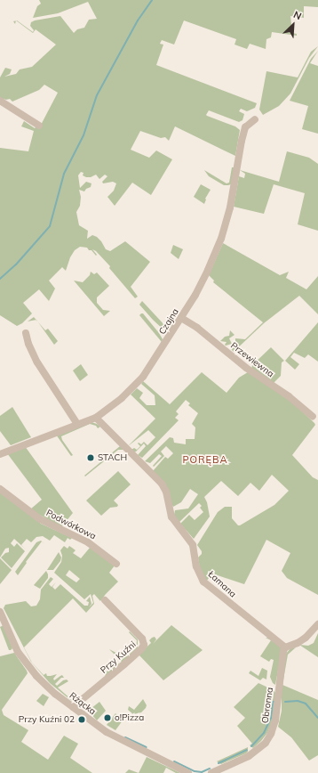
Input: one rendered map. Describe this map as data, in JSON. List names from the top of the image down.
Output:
{
  "streets": {
    "street": [
      "Czajna",
      "Przewiewna",
      "Podwórkowa",
      "Łamana",
      "Przy Kuźni",
      "Rżącka",
      "Obronna"
    ]
  },
  "crossings": [
    ["Czajna", "Przewiewna"],
    ["Czajna", "Łamana"],
    ["Łamana", "Obronna"],
    ["Przy Kuźni", "Rżącka"]
  ],
  "districts": ["PORĘBA"],
  "places": ["STACH", "o!Pizza", "Przy Kuźni 02"],
  "north": "top right"
}
